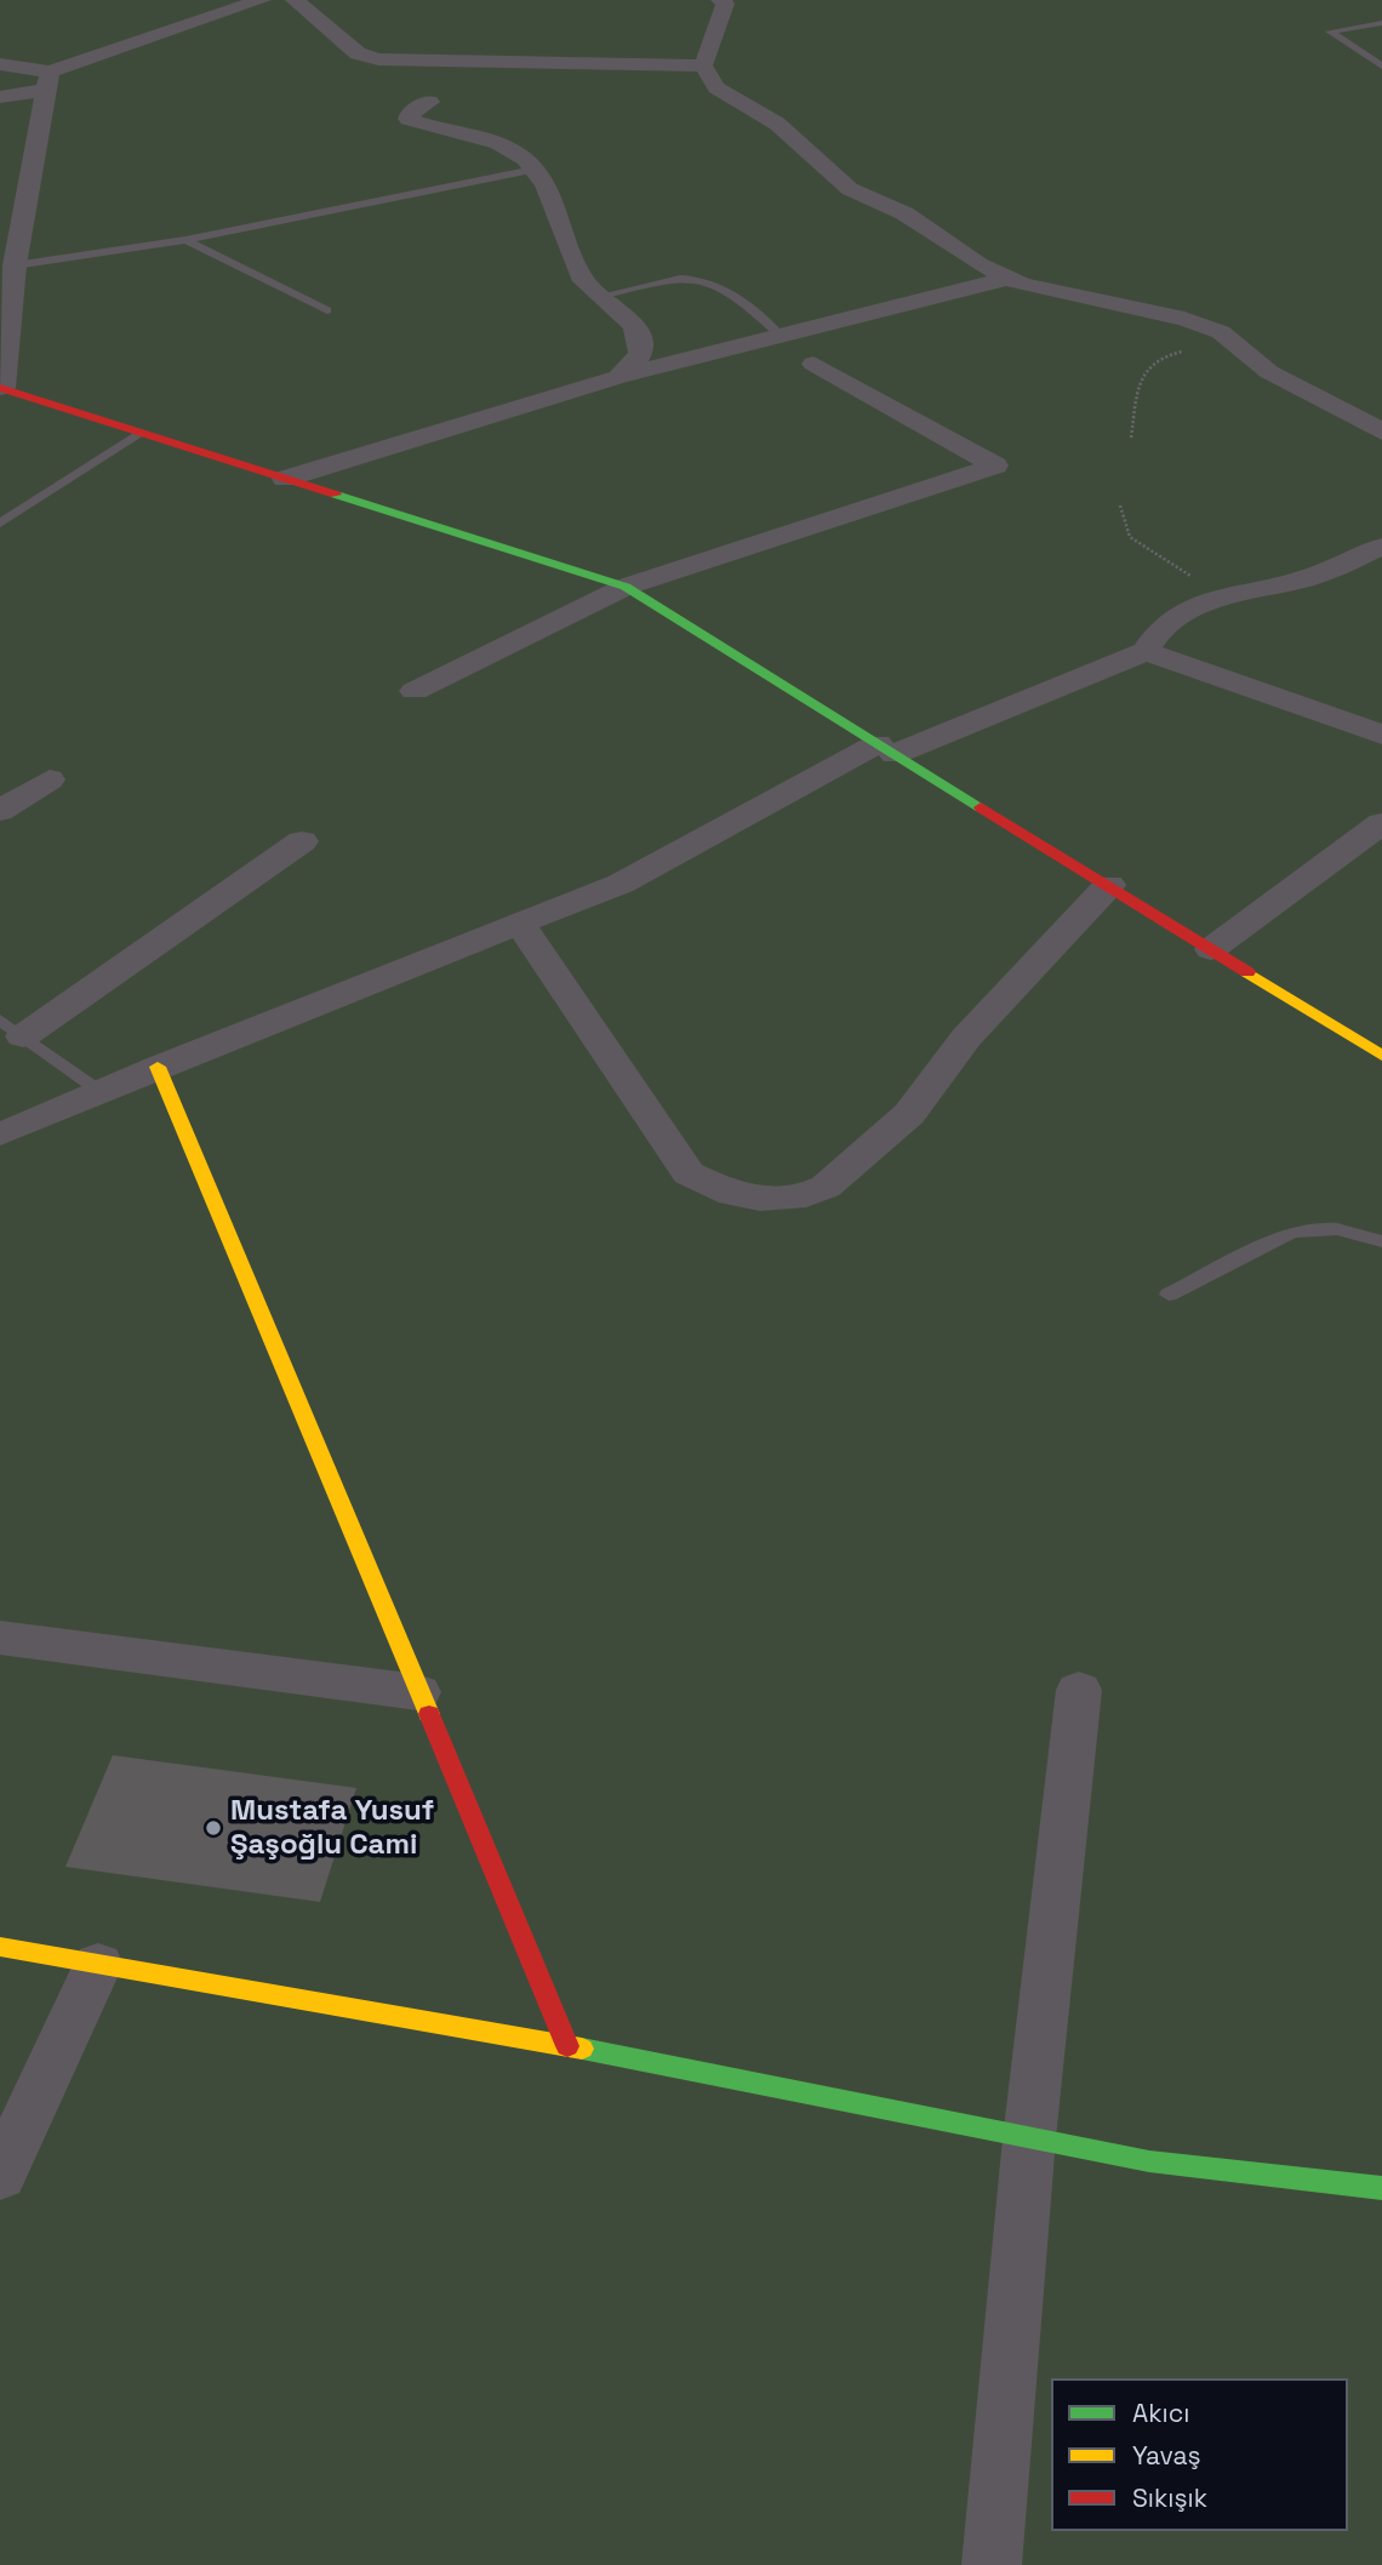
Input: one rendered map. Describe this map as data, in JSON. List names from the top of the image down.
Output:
{
  "places": ["Mustafa Yusuf Şaşoğlu Cami"],
  "legend": ["Akıcı", "Yavaş", "Sıkışık"]
}
